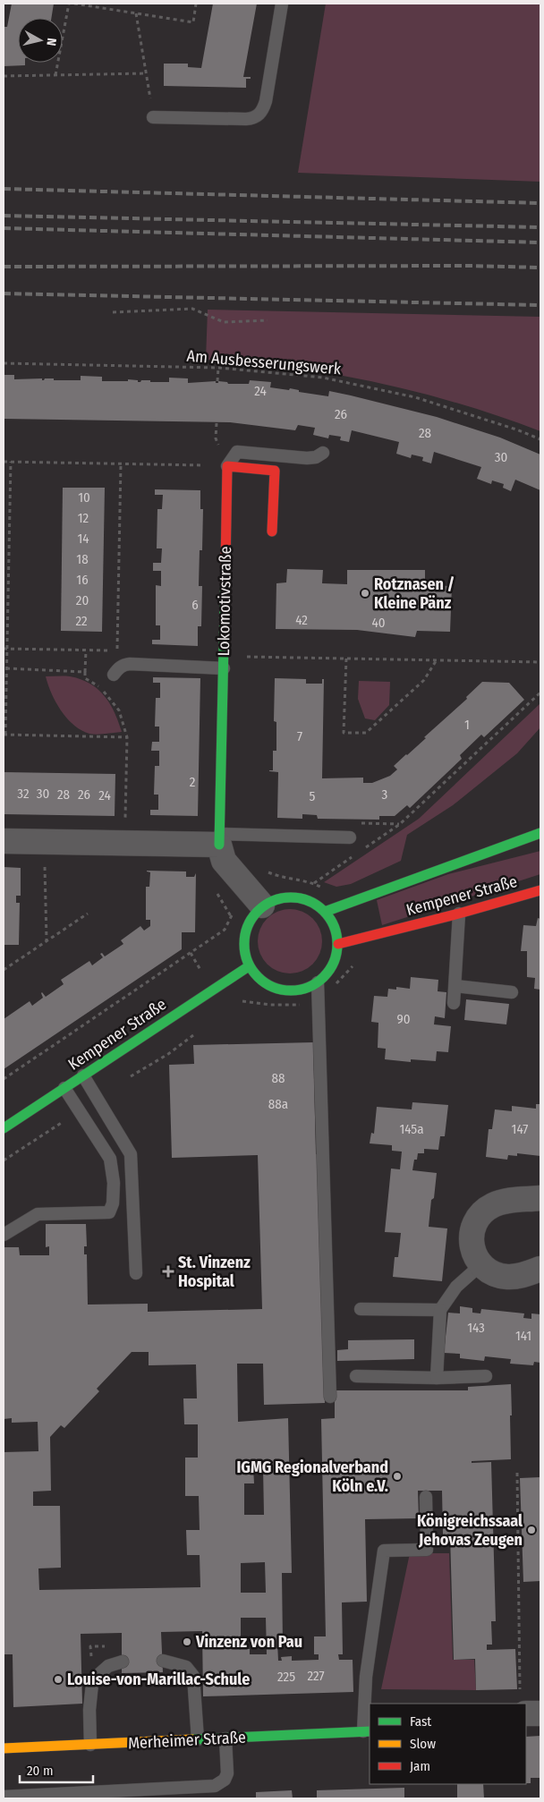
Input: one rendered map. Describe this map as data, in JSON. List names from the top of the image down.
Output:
{
  "streets": {
    "main road": ["Lokomotivstraße", "Kempener Straße", "Merheimer Straße"],
    "path": ["Am Ausbesserungswerk"]
  },
  "crossings": [
    ["Lokomotivstraße", "Kempener Straße"]
  ],
  "places": {
    "other": [
      "Rotznasen / Kleine Pänz",
      "IGMG Regionalverband Köln e.V.",
      "Königreichssaal Jehovas Zeugen",
      "Vinzenz von Pau",
      "Louise-von-Marillac-Schule"
    ],
    "health": ["St. Vinzenz Hospital"]
  },
  "house_numbers": [
    "24",
    "26",
    "28",
    "30",
    "10",
    "12",
    "14",
    "18",
    "16",
    "20",
    "6",
    "42",
    "22",
    "40",
    "1",
    "7",
    "2",
    "32",
    "30",
    "28",
    "26",
    "3",
    "24",
    "5",
    "90",
    "88",
    "88a",
    "145a",
    "147",
    "143",
    "141",
    "227",
    "225"
  ],
  "legend": ["Fast", "Slow", "Jam"],
  "scale_bar": "20 m",
  "north": "right"
}
